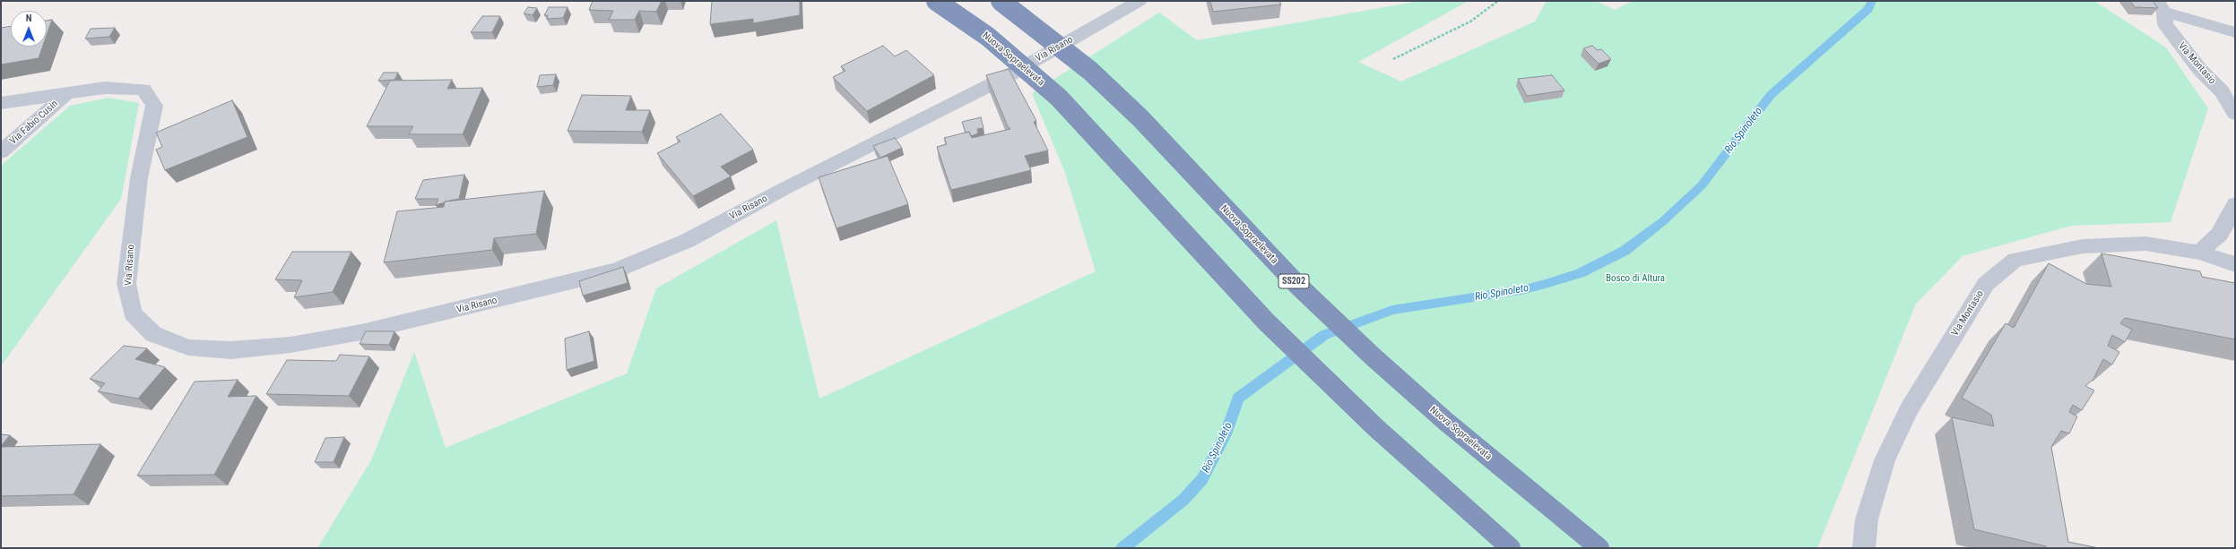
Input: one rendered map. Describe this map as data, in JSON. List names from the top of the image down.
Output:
{
  "streets": {
    "highway": ["Nuova Sopraelevata", "SS202"],
    "street": ["Via Risano", "Via Montasio", "Via Fabio Cusin"]
  },
  "crossings": [
    ["Via Risano", "Via Fabio Cusin"]
  ],
  "water": ["Rio Spinoleto"],
  "parks": ["Bosco di Altura"],
  "north": "top"
}
